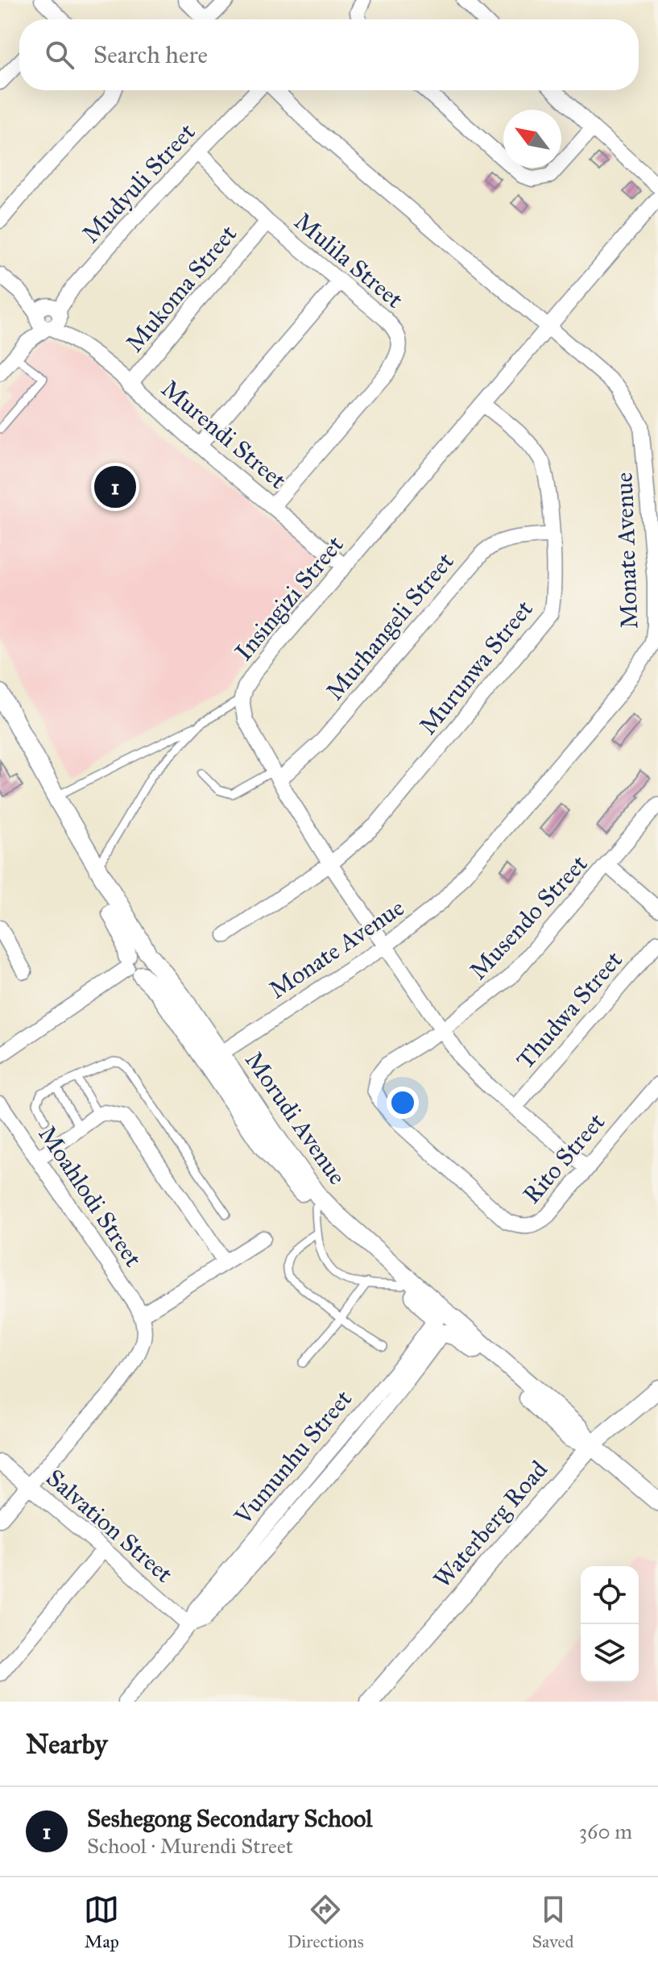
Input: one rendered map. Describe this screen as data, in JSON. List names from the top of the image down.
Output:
{
  "streets": {
    "street": [
      "Mudyuli Street",
      "Mulila Street",
      "Mukoma Street",
      "Murendi Street",
      "Monate Avenue",
      "Insingizi Street",
      "Murhangeli Street",
      "Murunwa Street",
      "Musendo Street",
      "Thudwa Street",
      "Morudi Avenue",
      "Rito Street",
      "Moahlodi Street",
      "Vumunhu Street",
      "Waterberg Road",
      "Salvation Street"
    ]
  },
  "crossings": [
    ["Mudyuli Street", "Mulila Street"],
    ["Mudyuli Street", "Murendi Street"],
    ["Mulila Street", "Mukoma Street"],
    ["Mulila Street", "Murendi Street"],
    ["Mukoma Street", "Murendi Street"],
    ["Murendi Street", "Insingizi Street"],
    ["Monate Avenue", "Insingizi Street"],
    ["Monate Avenue", "Morudi Avenue"],
    ["Insingizi Street", "Murhangeli Street"],
    ["Insingizi Street", "Murunwa Street"],
    ["Insingizi Street", "Musendo Street"],
    ["Insingizi Street", "Thudwa Street"],
    ["Insingizi Street", "Rito Street"],
    ["Murhangeli Street", "Murunwa Street"],
    ["Musendo Street", "Rito Street"],
    ["Morudi Avenue", "Vumunhu Street"],
    ["Morudi Avenue", "Waterberg Road"],
    ["Vumunhu Street", "Salvation Street"]
  ],
  "north": "top left",
  "page": {
    "search": "Search here",
    "pins": "1",
    "heading": "Nearby",
    "list": [
      {
        "mark": "1",
        "name": "Seshegong Secondary School",
        "note": "School · Murendi Street",
        "value": "360 m"
      }
    ],
    "nav": ["Map", "Directions", "Saved"]
  }
}
